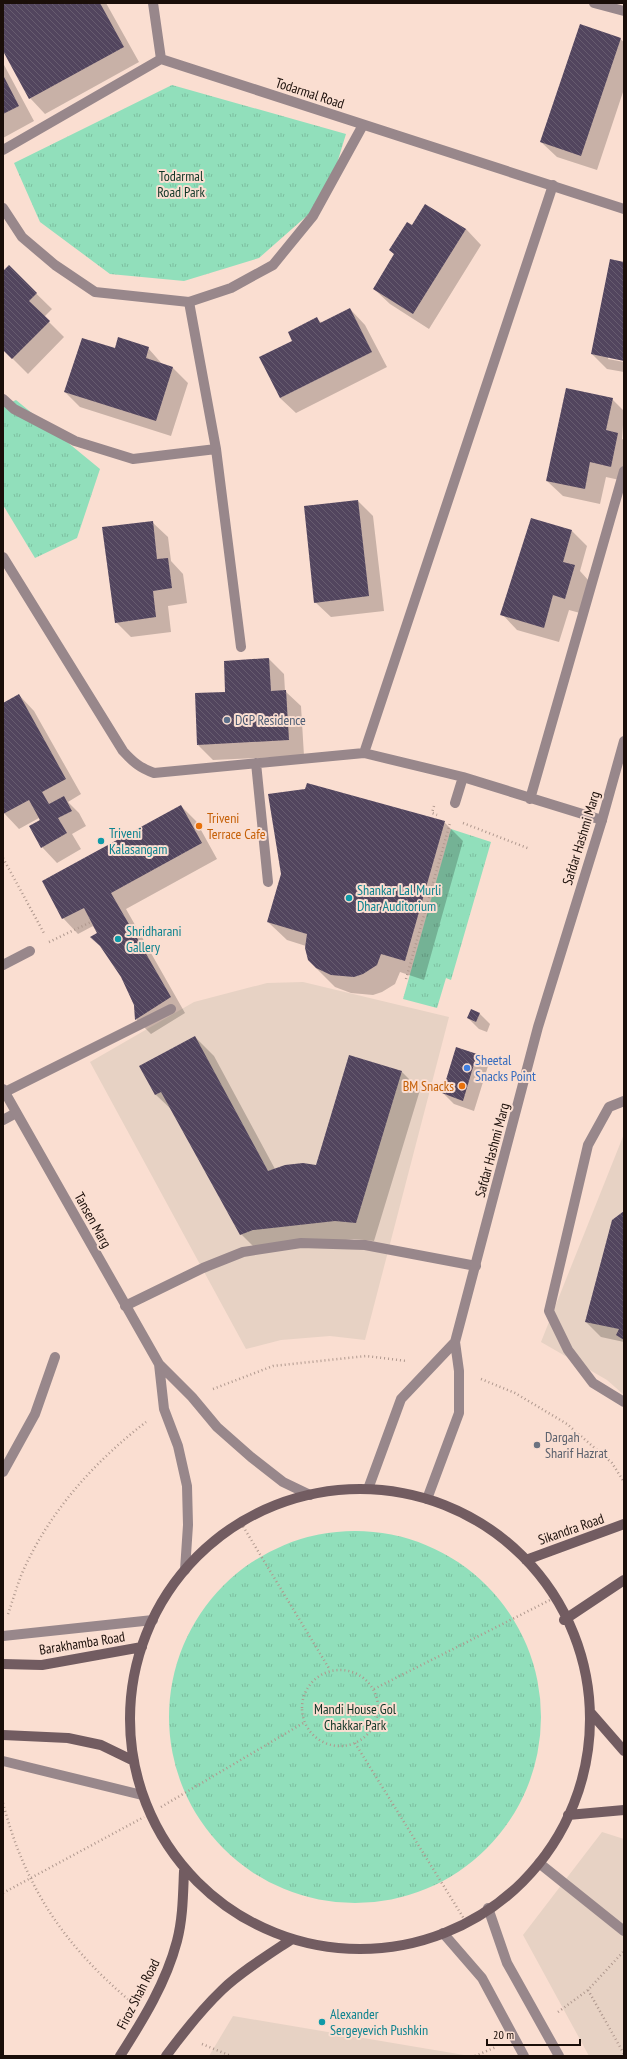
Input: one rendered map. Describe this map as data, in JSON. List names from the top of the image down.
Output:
{
  "streets": {
    "main road": ["Sikandra Road", "Barakhamba Road", "Firoz Shah Road"],
    "street": ["Todarmal Road", "Safdar Hashmi Marg", "Tansen Marg"]
  },
  "parks": ["Todarmal Road Park", "Mandi House Gol Chakkar Park"],
  "places": [
    "DCP Residence",
    "Triveni Terrace Cafe",
    "Triveni Kalasangam",
    "Shankar Lal Murli Dhar Auditorium",
    "Shridharani Gallery",
    "Sheetal Snacks Point",
    "BM Snacks",
    "Dargah Sharif Hazrat",
    "Alexander Sergeyevich Pushkin"
  ],
  "scale_bar": "20 m"
}
